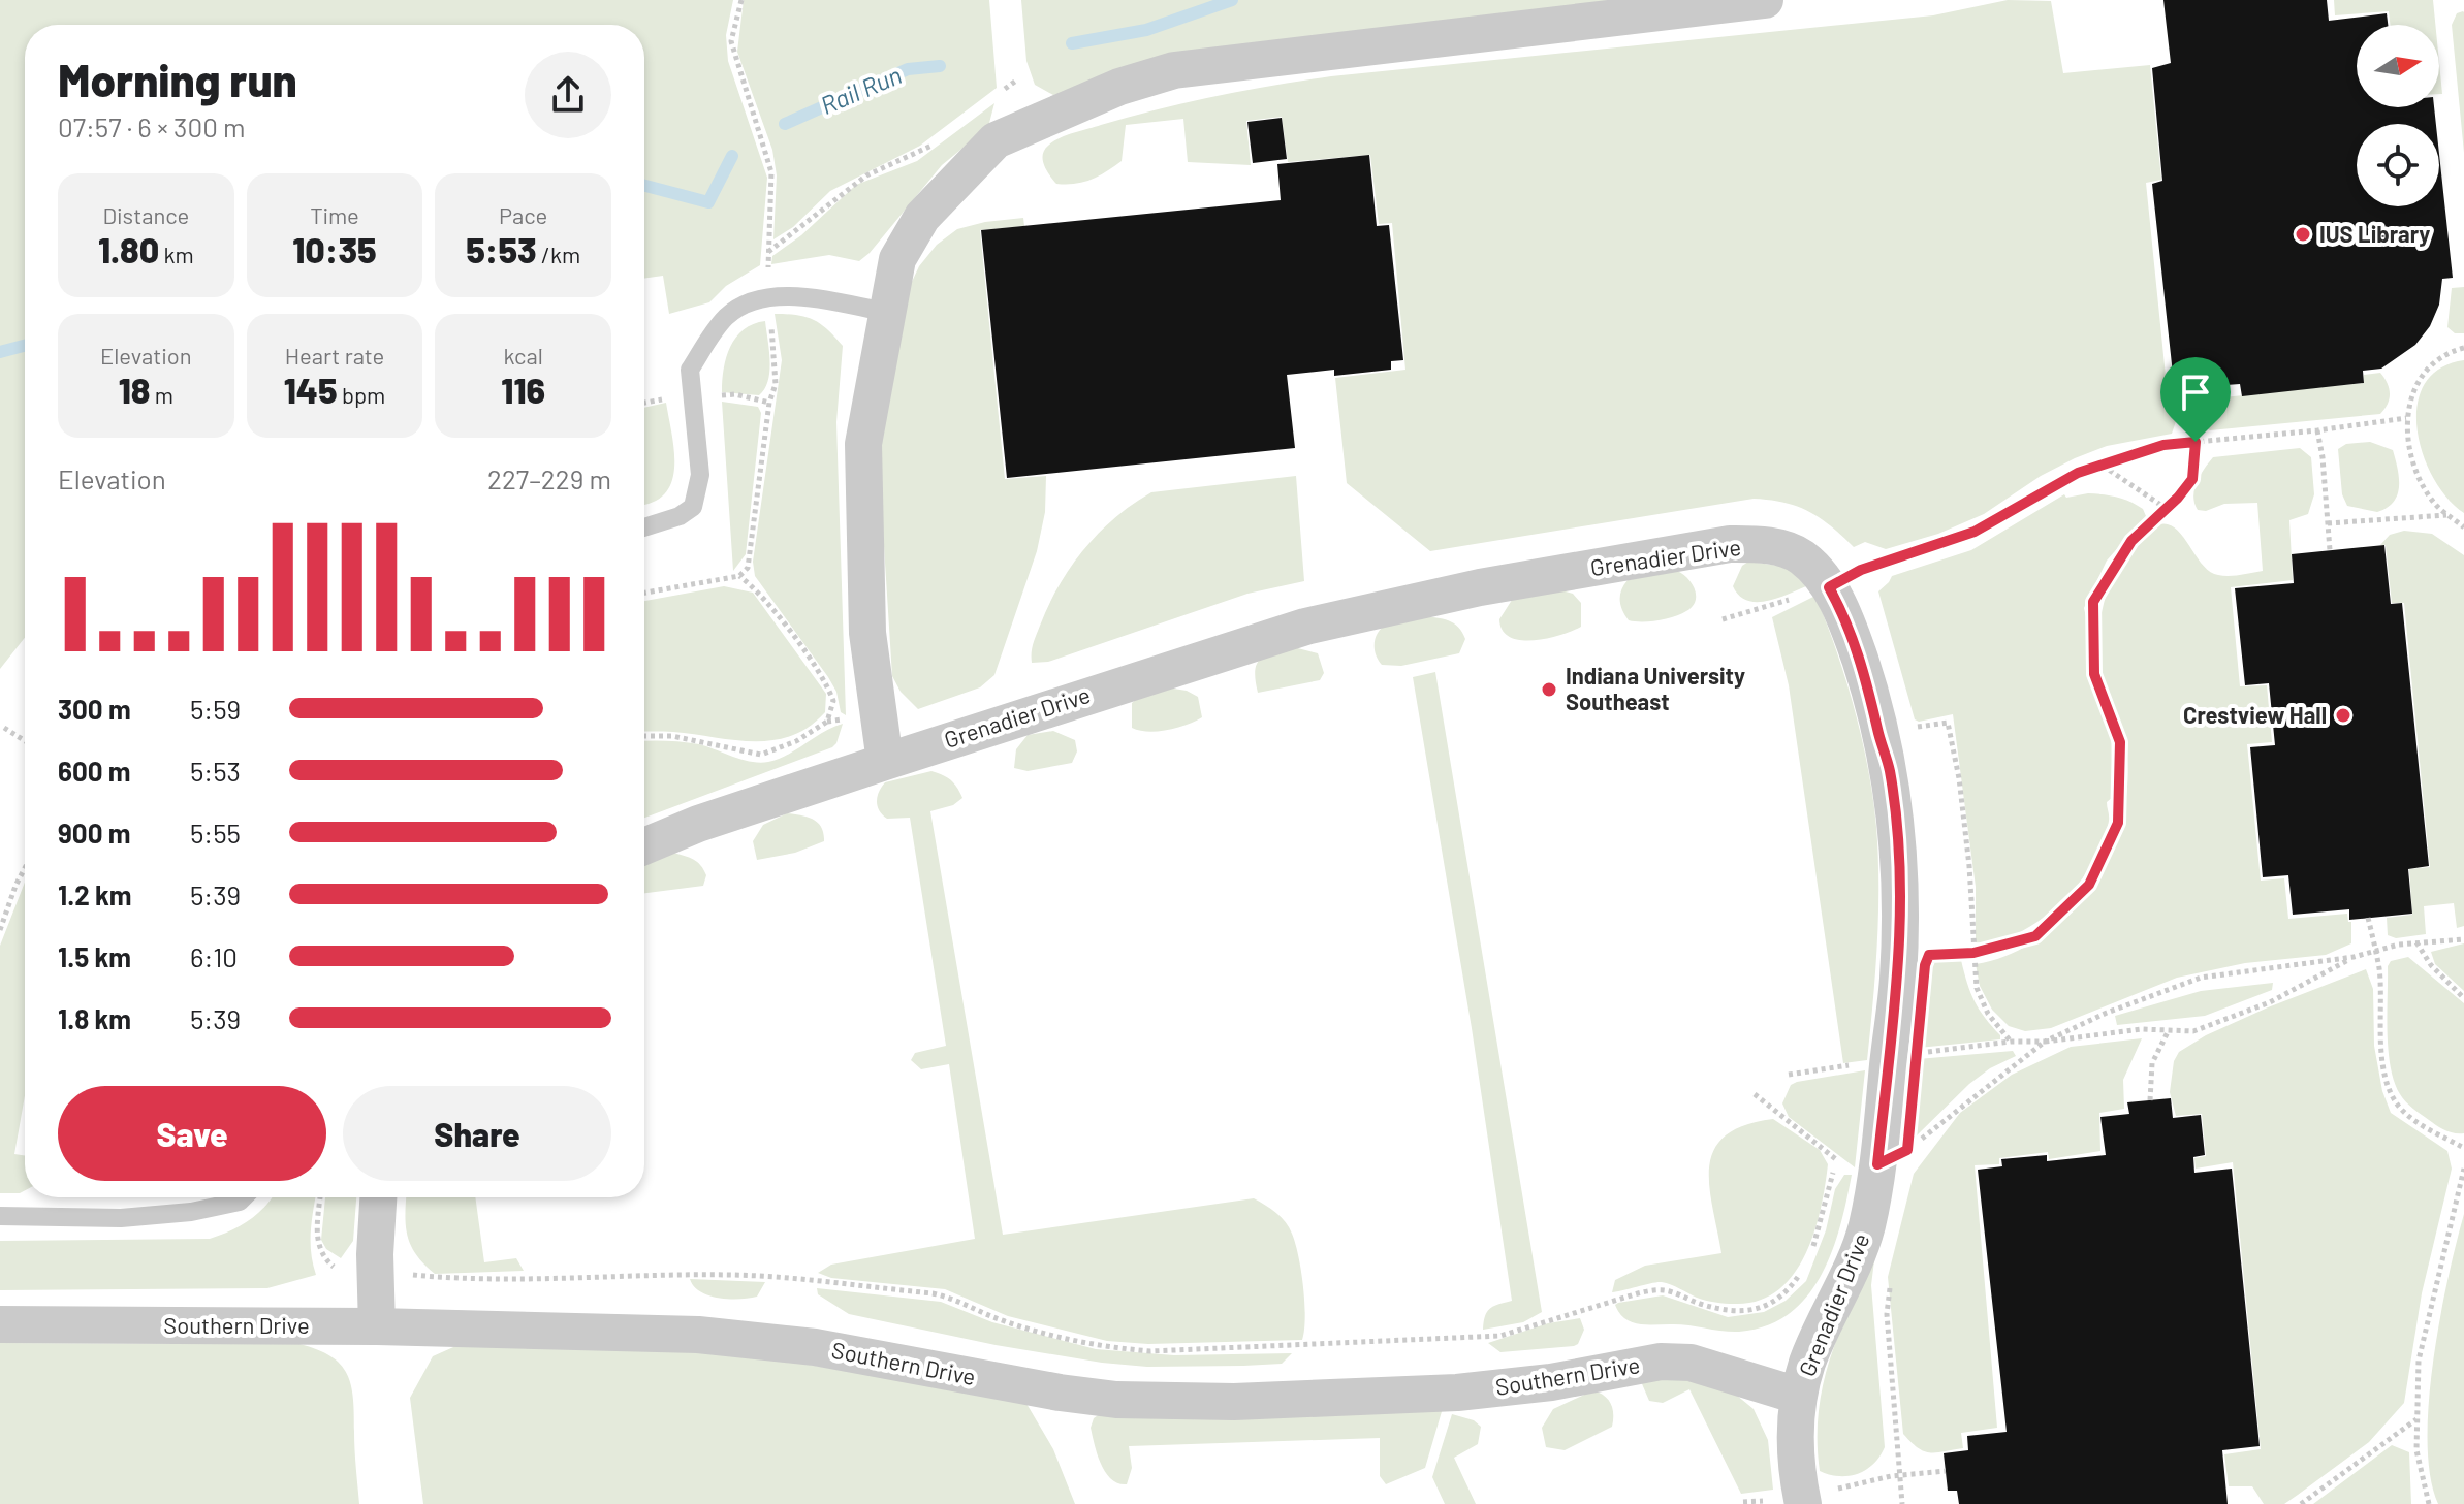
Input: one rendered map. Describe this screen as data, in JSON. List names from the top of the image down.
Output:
{
  "streets": {
    "street": ["Grenadier Drive", "Southern Drive"]
  },
  "crossings": [
    ["Grenadier Drive", "Southern Drive"]
  ],
  "water": ["Rail Run"],
  "places": ["IUS Library", "Indiana University Southeast", "Crestview Hall"],
  "north": "right",
  "page": {
    "heading": ["Morning run", "07:57 · 6 × 300 m"],
    "stats": [
      ["Distance", "1.80 km"],
      ["Time", "10:35"],
      ["Pace", "5:53 /km"],
      ["Elevation", "18 m"],
      ["Heart rate", "145 bpm"],
      ["kcal", "116"]
    ],
    "chart": ["Elevation", "227–229 m"],
    "list": [
      {
        "name": "300 m",
        "note": "5:59"
      },
      {
        "name": "600 m",
        "note": "5:53"
      },
      {
        "name": "900 m",
        "note": "5:55"
      },
      {
        "name": "1.2 km",
        "note": "5:39"
      },
      {
        "name": "1.5 km",
        "note": "6:10"
      },
      {
        "name": "1.8 km",
        "note": "5:39"
      }
    ],
    "buttons": ["Save", "Share"]
  }
}
